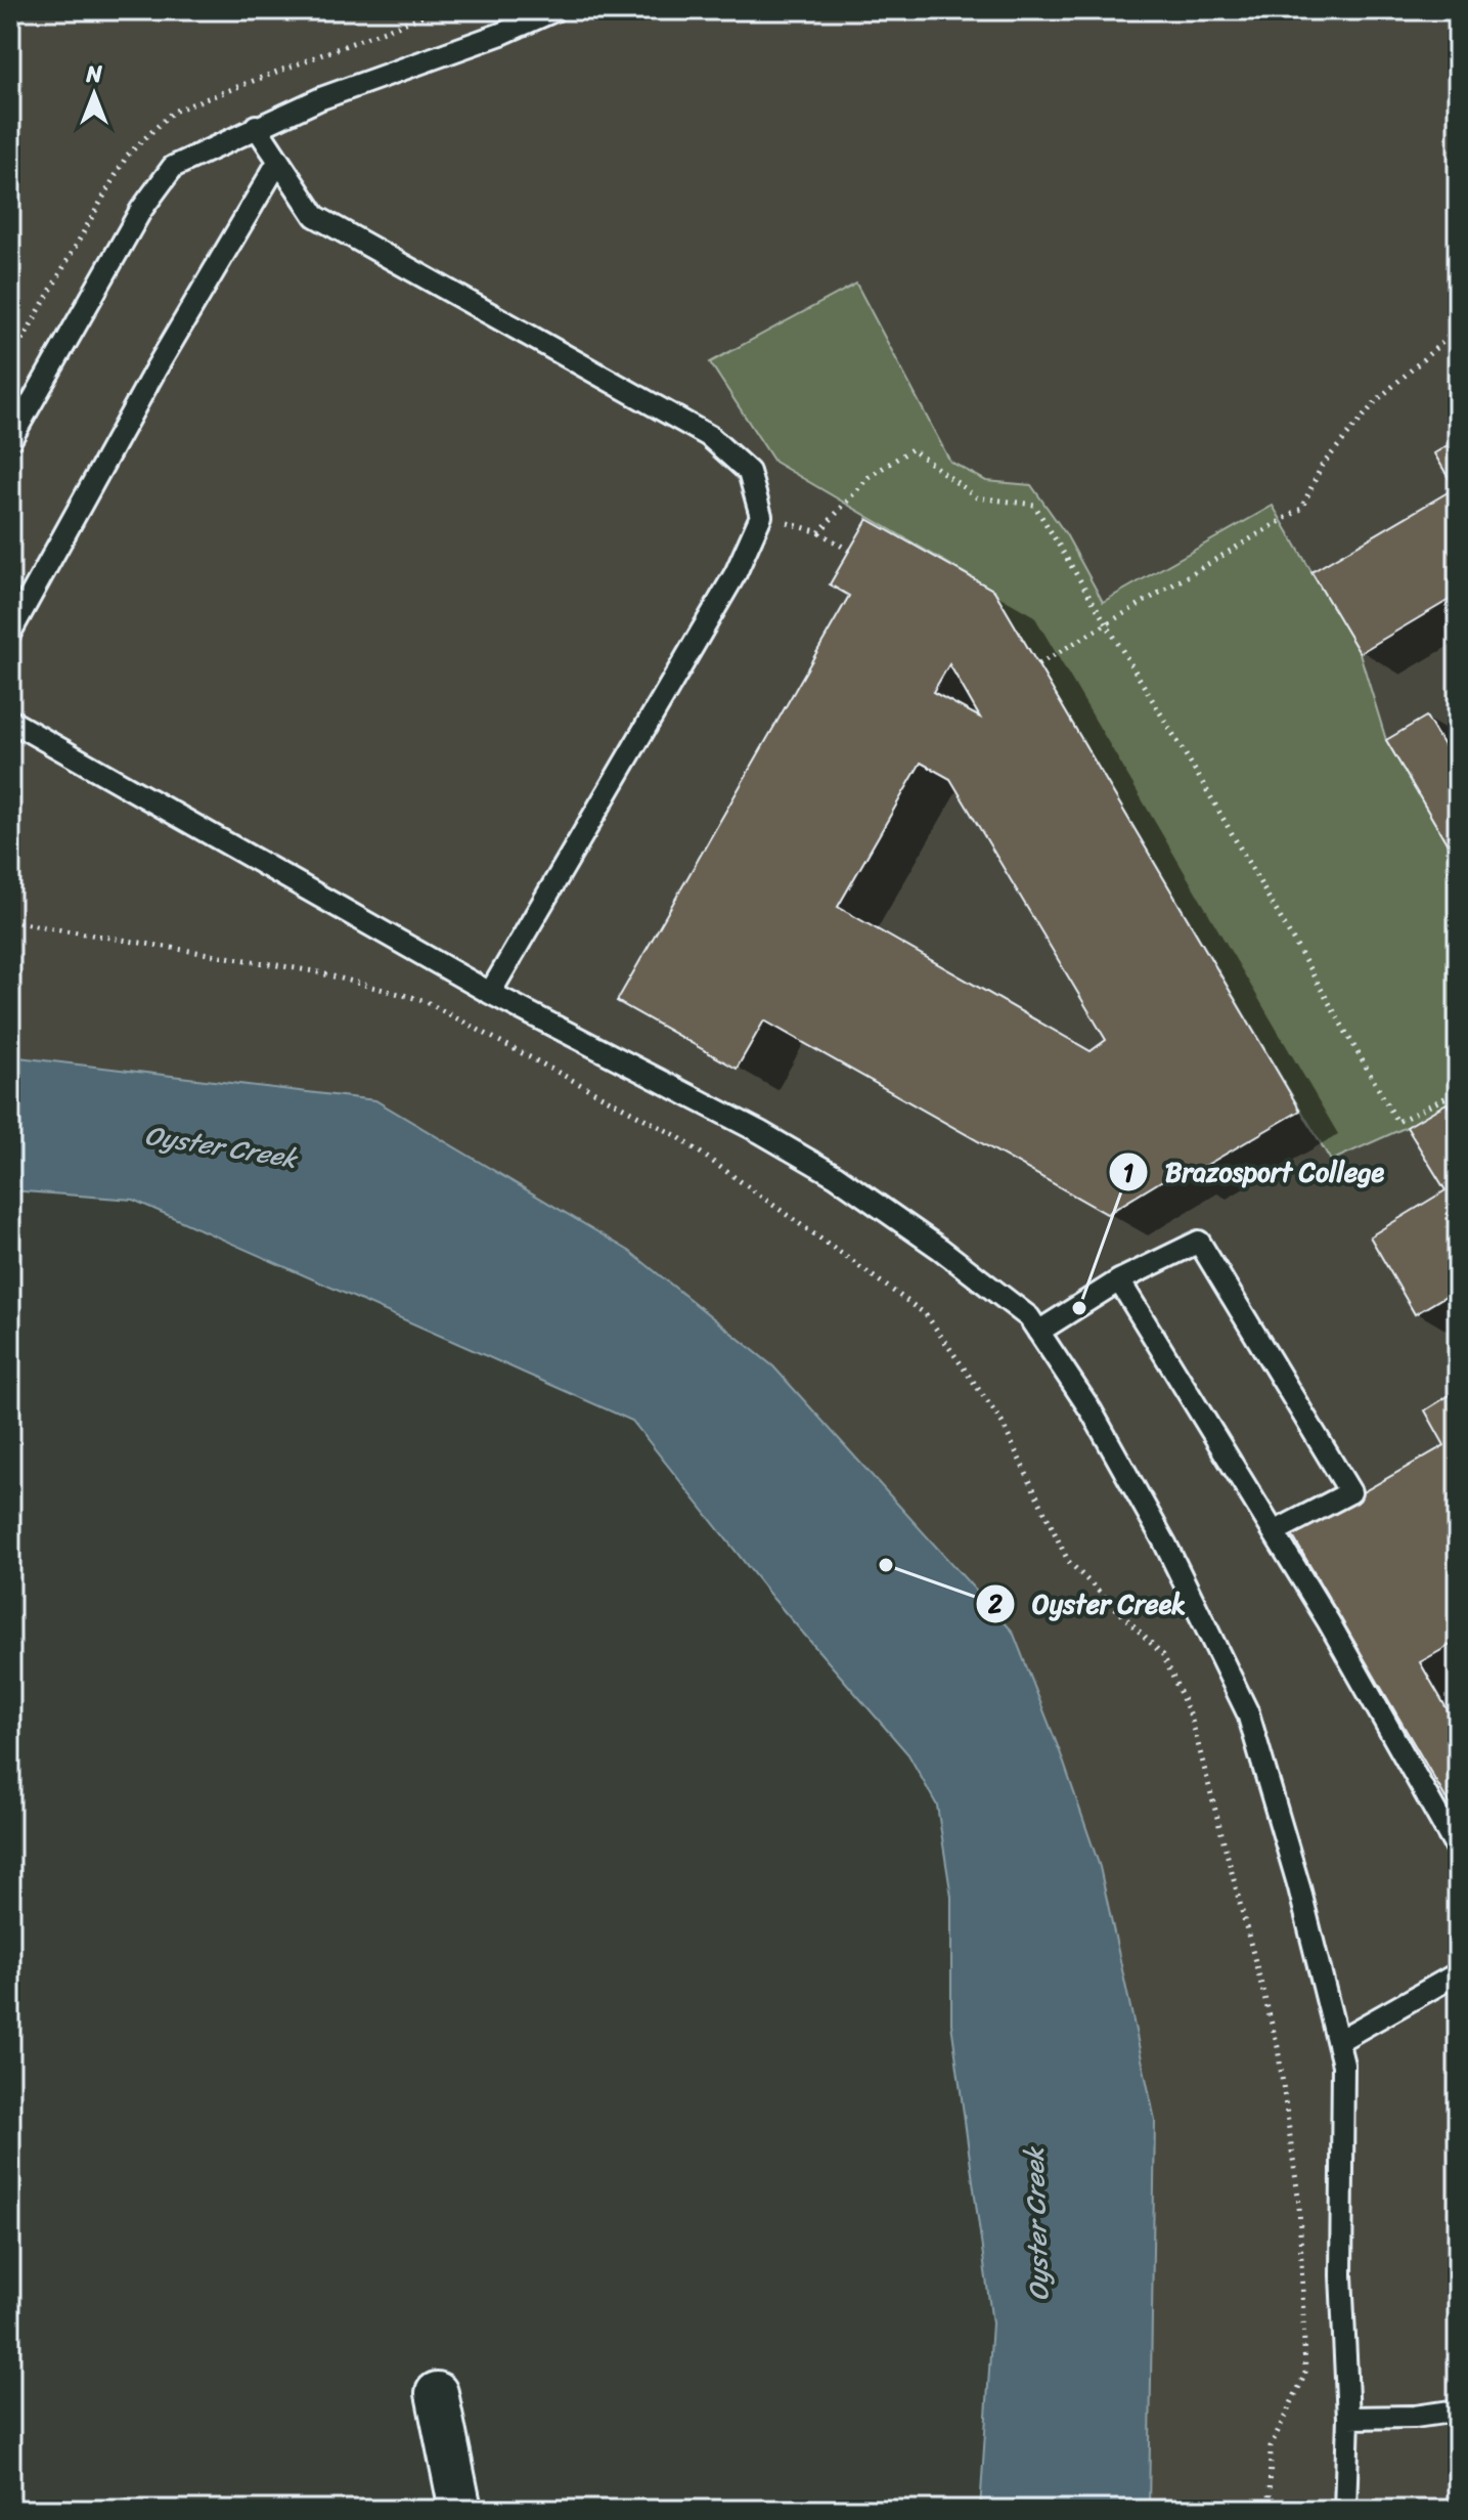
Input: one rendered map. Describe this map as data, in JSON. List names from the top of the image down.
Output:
{
  "water": ["Oyster Creek"],
  "places": ["Brazosport College", "Oyster Creek"],
  "north": "top"
}
